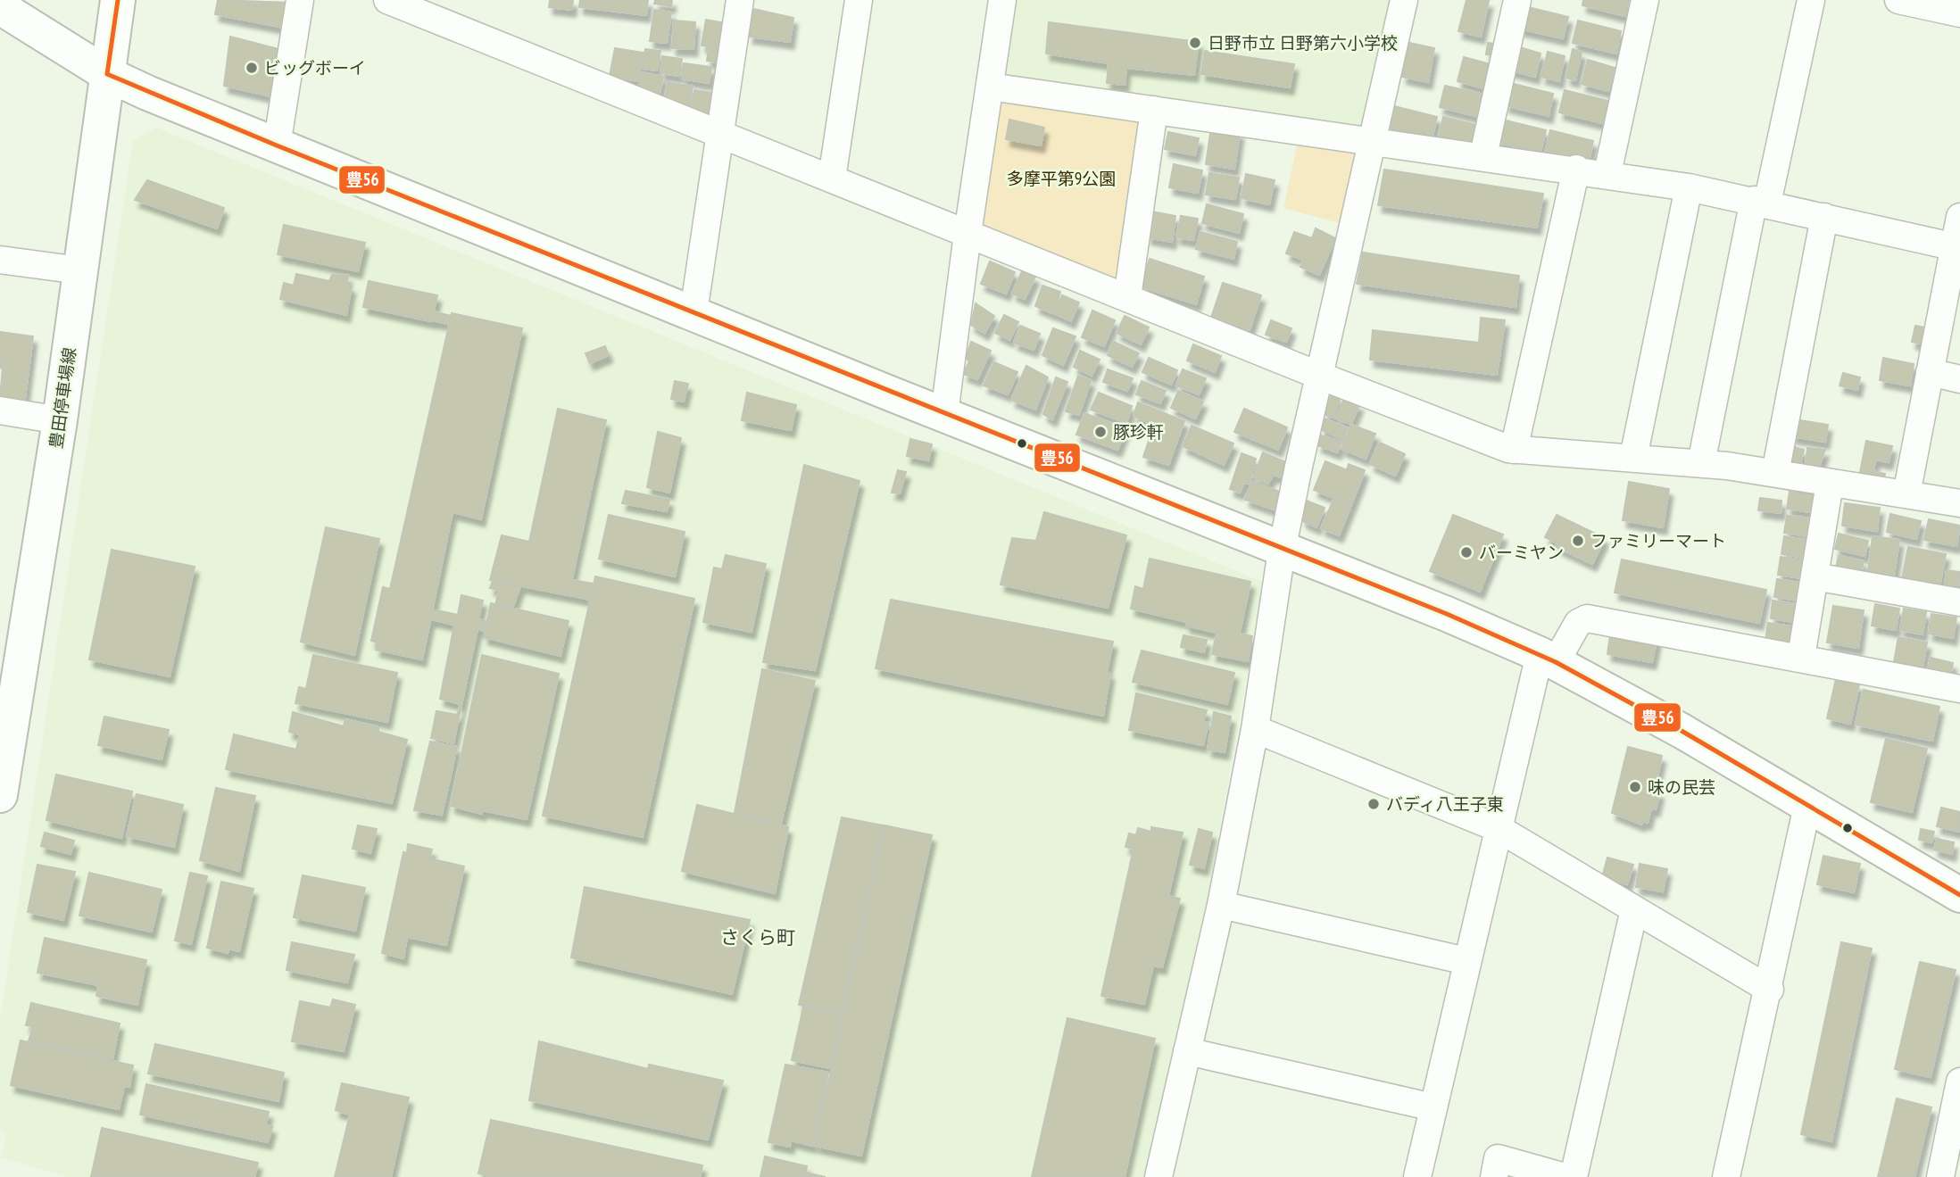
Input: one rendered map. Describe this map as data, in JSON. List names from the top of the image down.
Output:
{
  "streets": {
    "main road": ["豊田停車場線"]
  },
  "districts": ["さくら町"],
  "parks": ["多摩平第9公園"],
  "places": [
    "日野市立 日野第六小学校",
    "ビッグボーイ",
    "豚珍軒",
    "ファミリーマート",
    "バーミヤン",
    "味の民芸",
    "バディ八王子東"
  ],
  "lines": ["transit line 豊56"]
}
